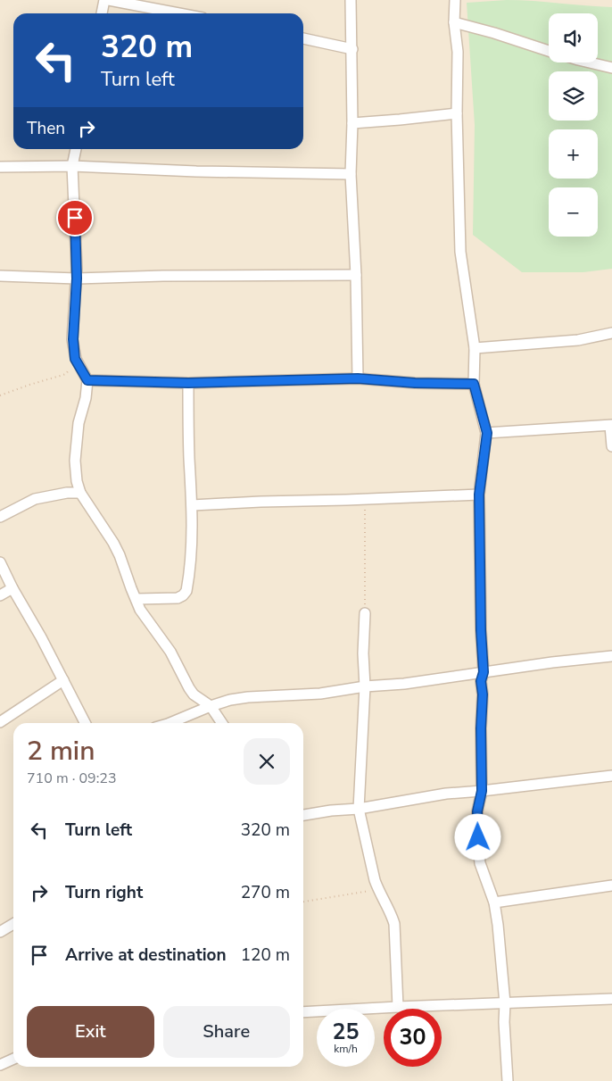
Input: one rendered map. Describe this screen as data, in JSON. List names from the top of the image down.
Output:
{
  "page": {
    "map_buttons": ["+", "−"],
    "turn": ["320 m", "Turn left"],
    "then": "Then",
    "heading": ["2 min", "710 m · 09:23"],
    "list": [
      {
        "name": "Turn left",
        "value": "320 m"
      },
      {
        "name": "Turn right",
        "value": "270 m"
      },
      {
        "name": "Arrive at destination",
        "value": "120 m"
      }
    ],
    "buttons": ["Exit", "Share"],
    "speed": "25 km/h",
    "limit": "30"
  }
}
